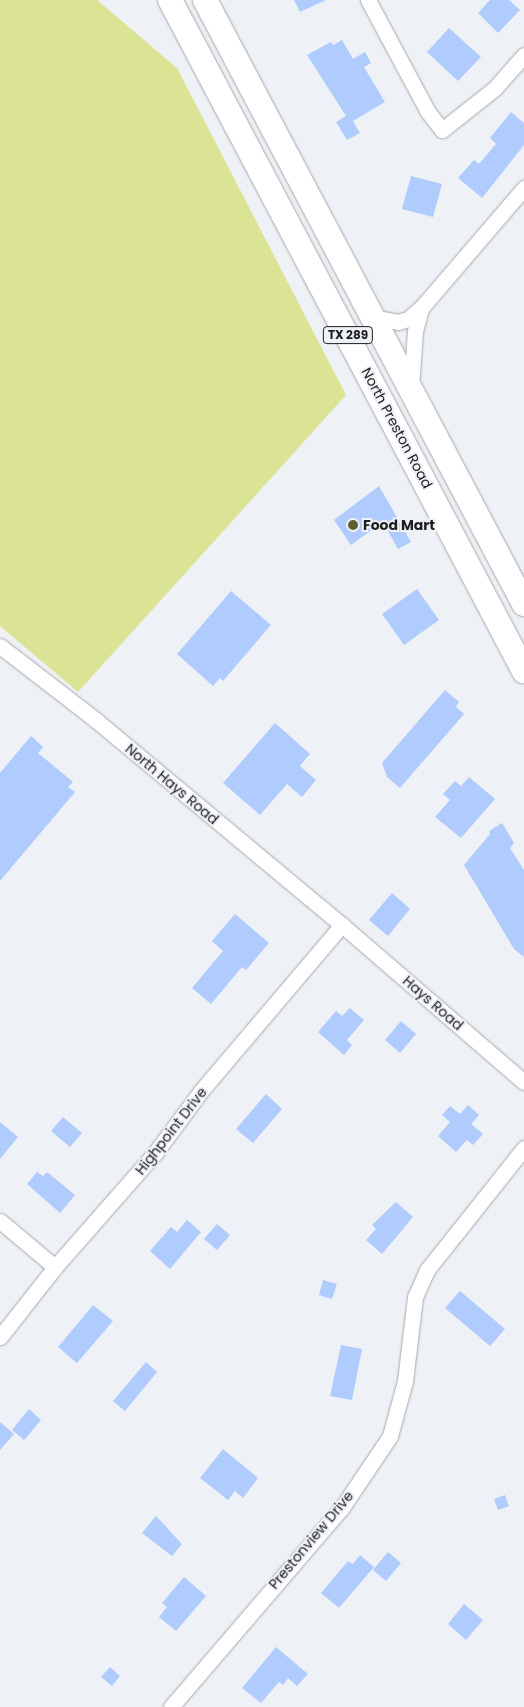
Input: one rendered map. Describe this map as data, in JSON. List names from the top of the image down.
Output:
{
  "streets": {
    "main road": ["TX 289", "North Preston Road"],
    "street": [
      "North Hays Road",
      "Hays Road",
      "Highpoint Drive",
      "Prestonview Drive"
    ]
  },
  "crossings": [
    ["North Hays Road", "Hays Road"],
    ["North Hays Road", "Highpoint Drive"],
    ["Hays Road", "Highpoint Drive"]
  ],
  "places": ["Food Mart"]
}
